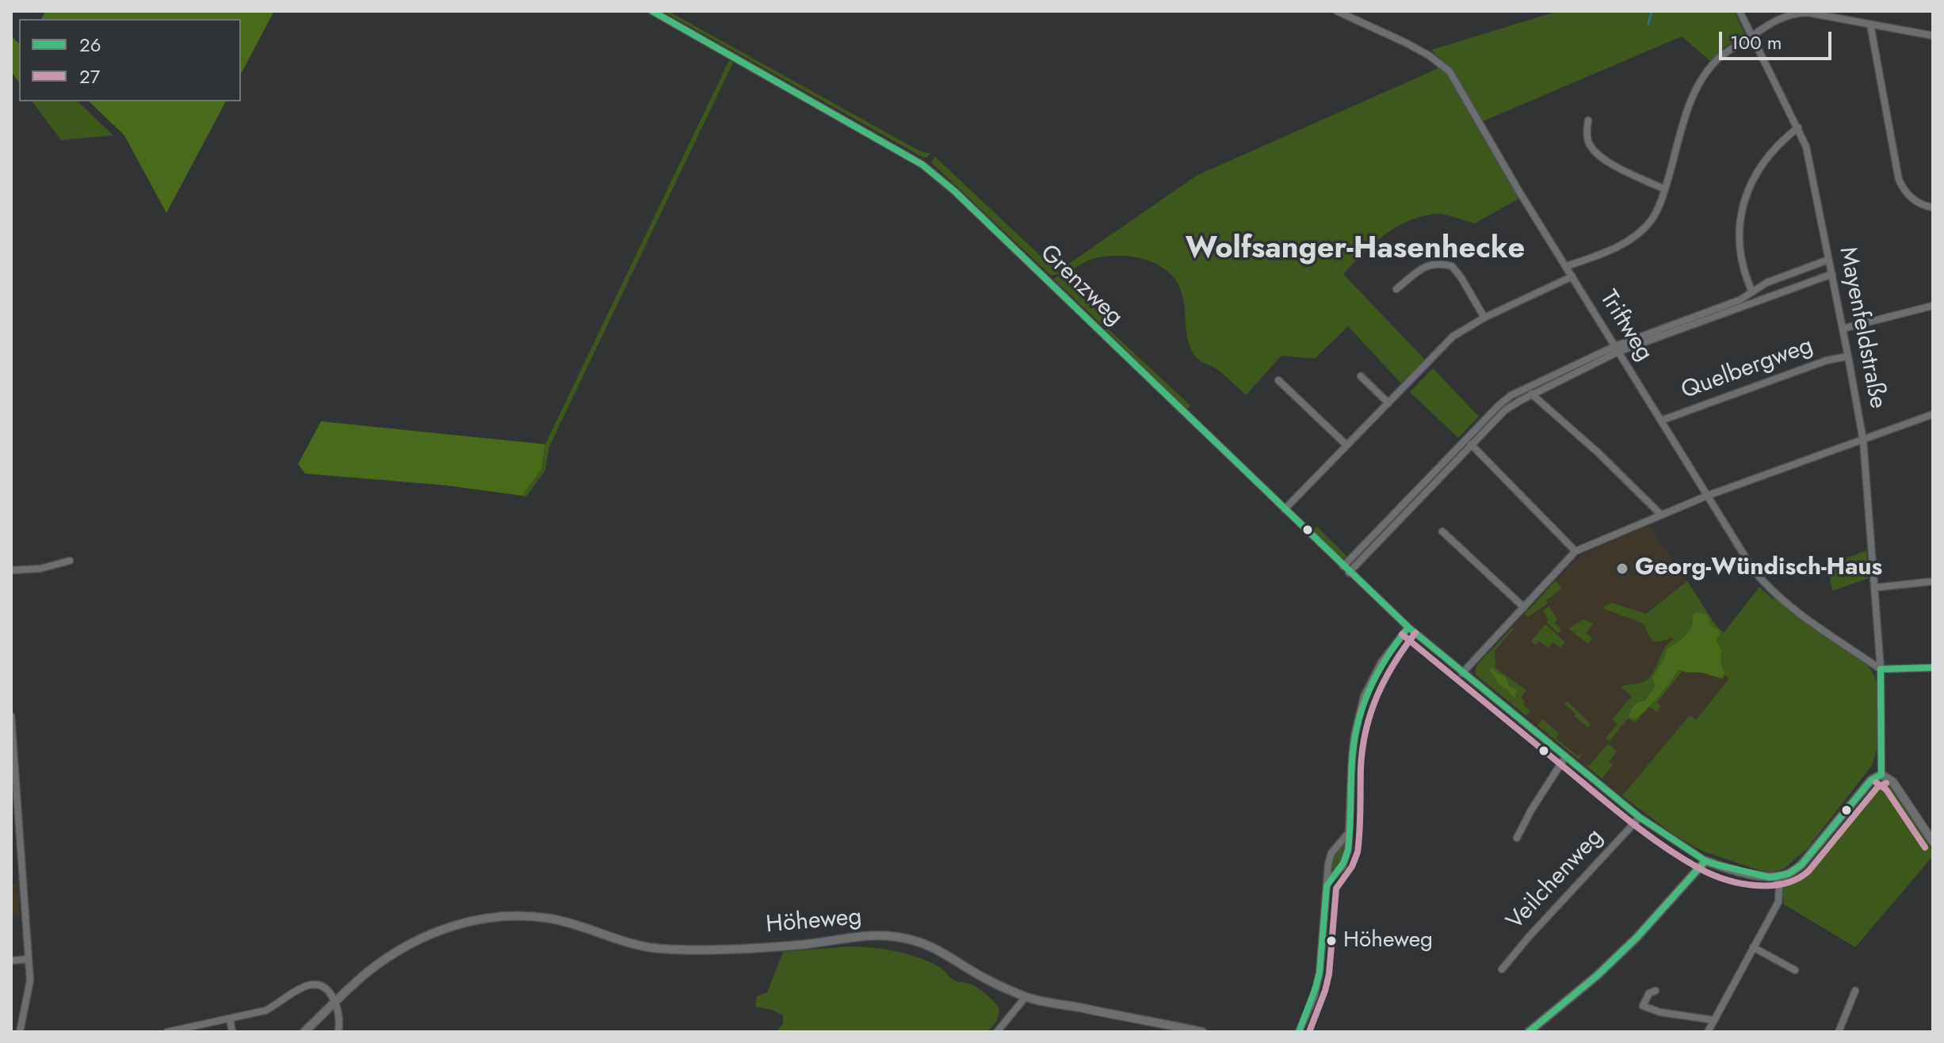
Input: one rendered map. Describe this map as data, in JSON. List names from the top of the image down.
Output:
{
  "streets": {
    "street": [
      "Grenzweg",
      "Triftweg",
      "Mayenfeldstraße",
      "Quelbergweg",
      "Veilchenweg",
      "Höheweg"
    ]
  },
  "crossings": [
    ["Grenzweg", "Veilchenweg"],
    ["Triftweg", "Mayenfeldstraße"],
    ["Triftweg", "Quelbergweg"],
    ["Mayenfeldstraße", "Quelbergweg"]
  ],
  "districts": ["Wolfsanger-Hasenhecke"],
  "places": ["Georg-Wündisch-Haus", "Höheweg"],
  "lines": ["transit line 26", "transit line 27"],
  "legend": ["26", "27"],
  "scale_bar": "100 m"
}
